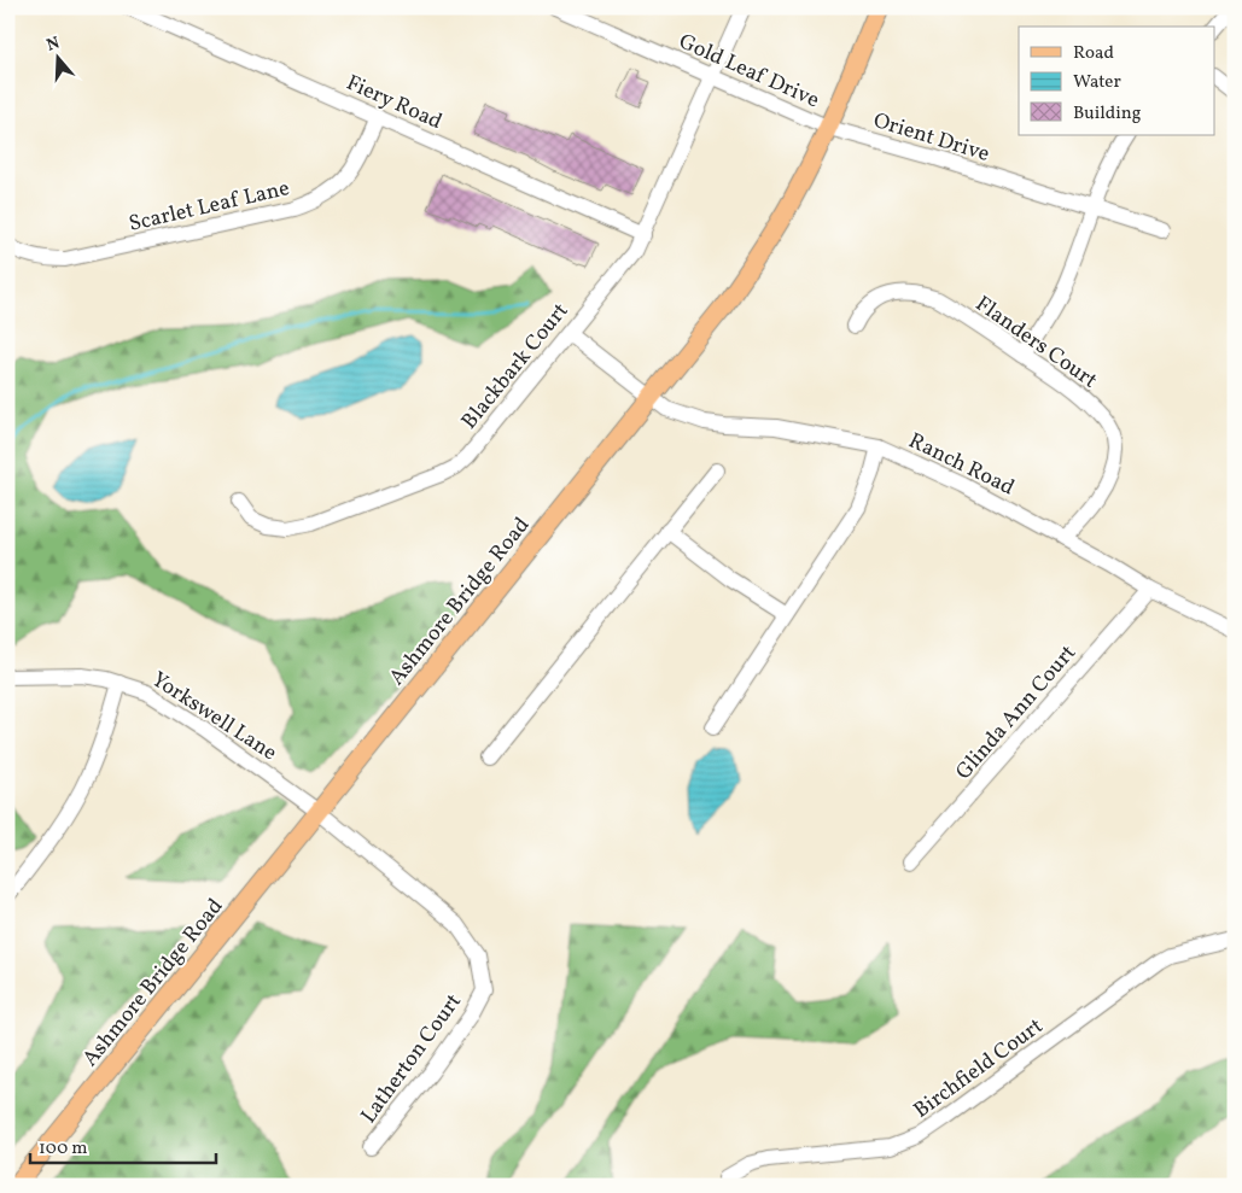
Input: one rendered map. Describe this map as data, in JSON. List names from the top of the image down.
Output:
{
  "streets": {
    "main road": ["Ashmore Bridge Road"],
    "street": [
      "Gold Leaf Drive",
      "Fiery Road",
      "Orient Drive",
      "Scarlet Leaf Lane",
      "Flanders Court",
      "Blackbark Court",
      "Ranch Road",
      "Glinda Ann Court",
      "Yorkswell Lane",
      "Latherton Court",
      "Birchfield Court"
    ]
  },
  "crossings": [
    ["Gold Leaf Drive", "Orient Drive"],
    ["Gold Leaf Drive", "Blackbark Court"],
    ["Gold Leaf Drive", "Ashmore Bridge Road"],
    ["Fiery Road", "Scarlet Leaf Lane"],
    ["Fiery Road", "Blackbark Court"],
    ["Orient Drive", "Ashmore Bridge Road"],
    ["Flanders Court", "Ranch Road"],
    ["Blackbark Court", "Ranch Road"],
    ["Ranch Road", "Ashmore Bridge Road"],
    ["Ranch Road", "Glinda Ann Court"],
    ["Ashmore Bridge Road", "Yorkswell Lane"],
    ["Ashmore Bridge Road", "Latherton Court"],
    ["Yorkswell Lane", "Latherton Court"]
  ],
  "legend": ["Road", "Water", "Building"],
  "scale_bar": "100 m",
  "north": "top"
}
